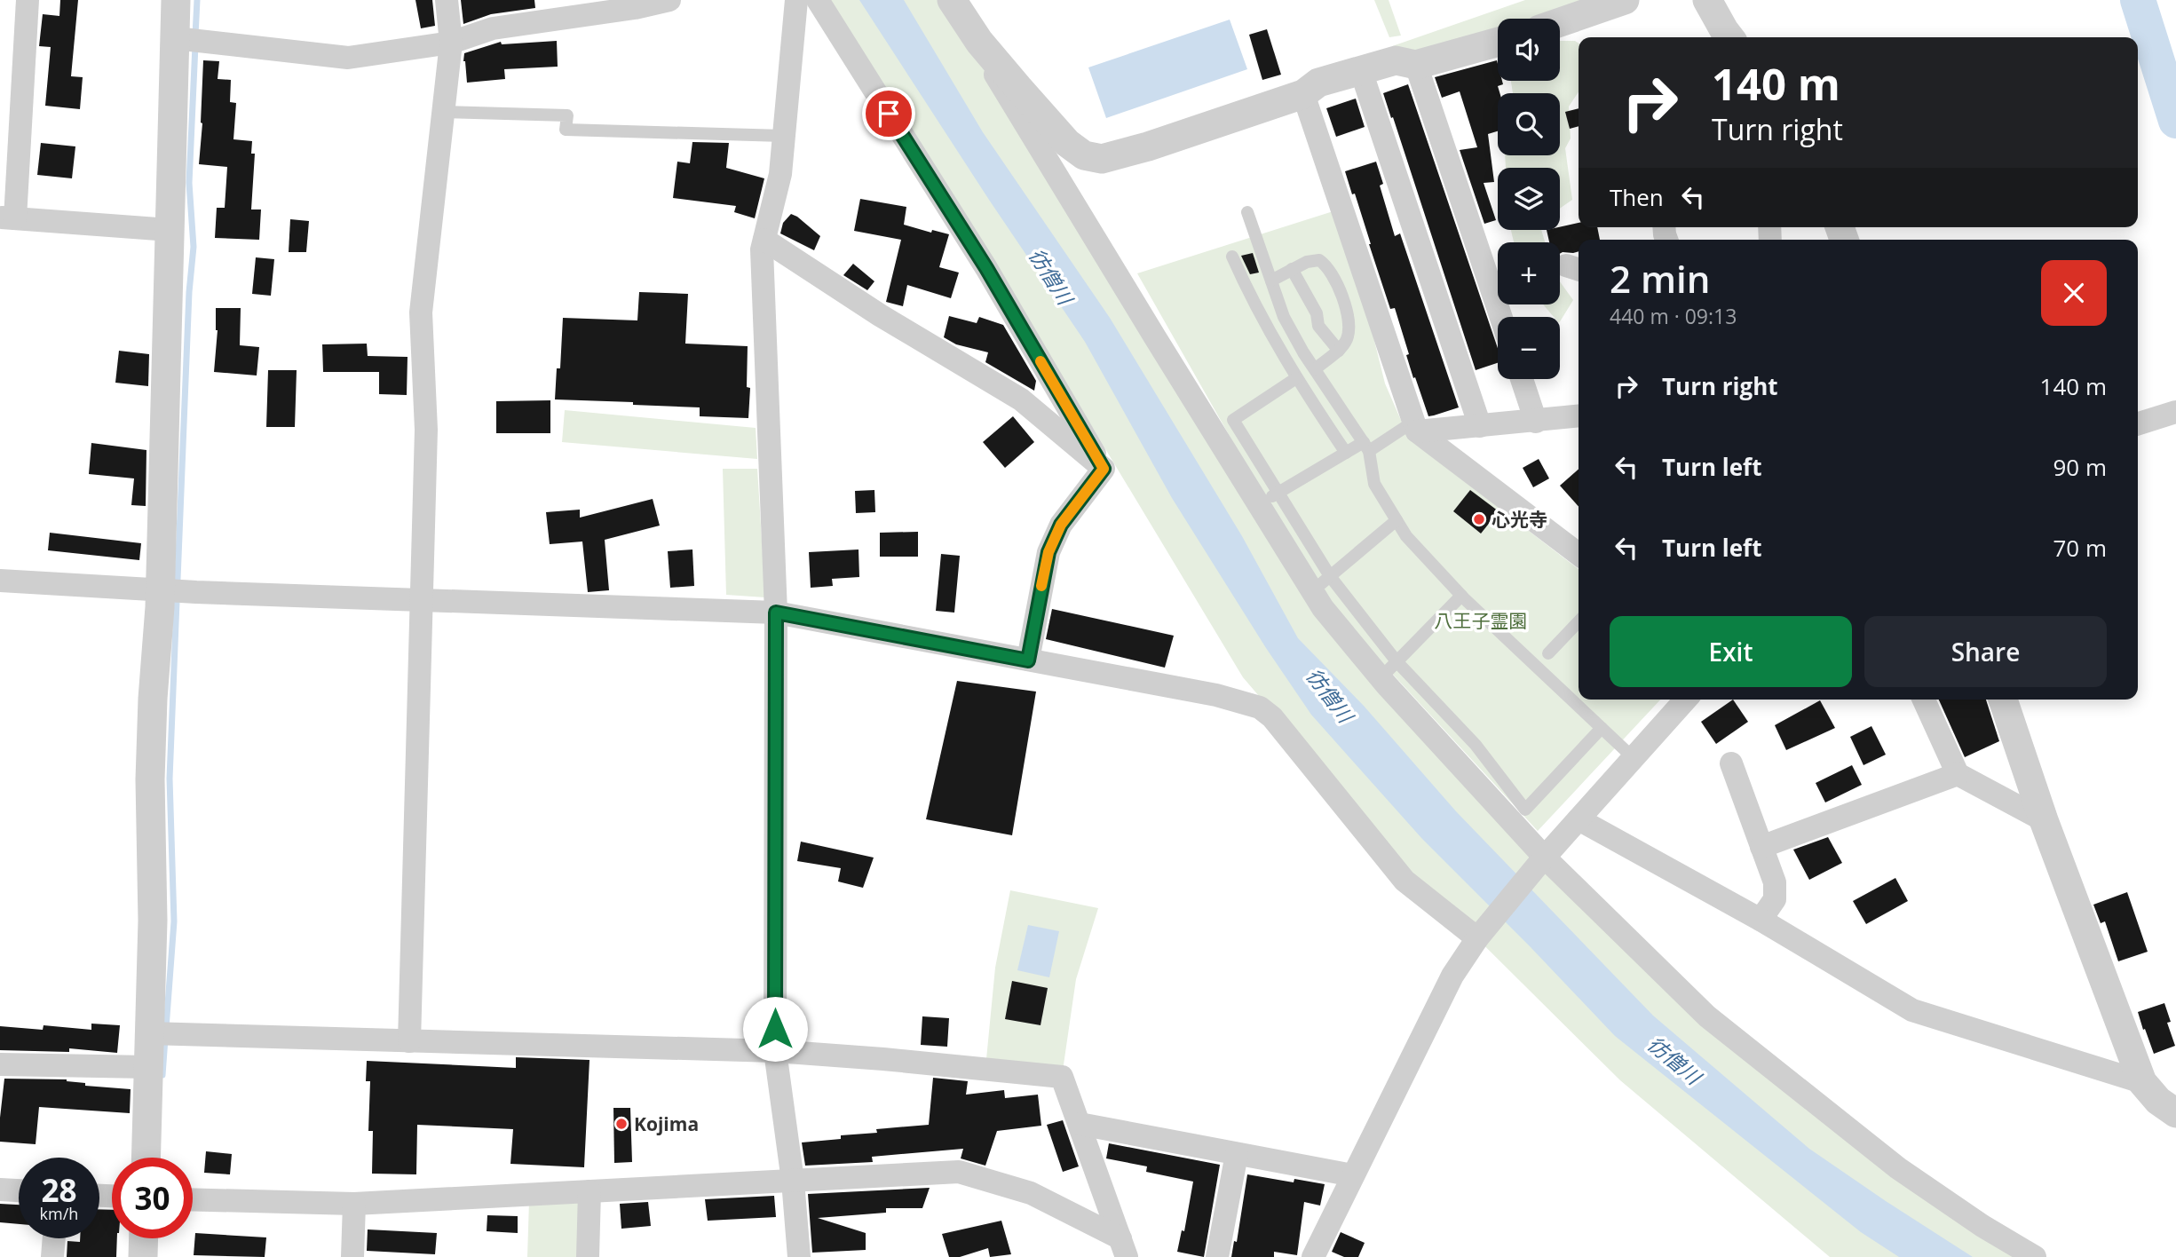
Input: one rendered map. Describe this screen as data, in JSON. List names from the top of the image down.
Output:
{
  "water": ["彷僧川"],
  "parks": ["八王子霊園"],
  "places": ["心光寺", "Kojima"],
  "page": {
    "map_buttons": ["+", "−"],
    "turn": ["140 m", "Turn right"],
    "then": "Then",
    "heading": ["2 min", "440 m · 09:13"],
    "list": [
      {
        "name": "Turn right",
        "value": "140 m"
      },
      {
        "name": "Turn left",
        "value": "90 m"
      },
      {
        "name": "Turn left",
        "value": "70 m"
      }
    ],
    "buttons": ["Exit", "Share"],
    "speed": "28 km/h",
    "limit": "30"
  }
}
